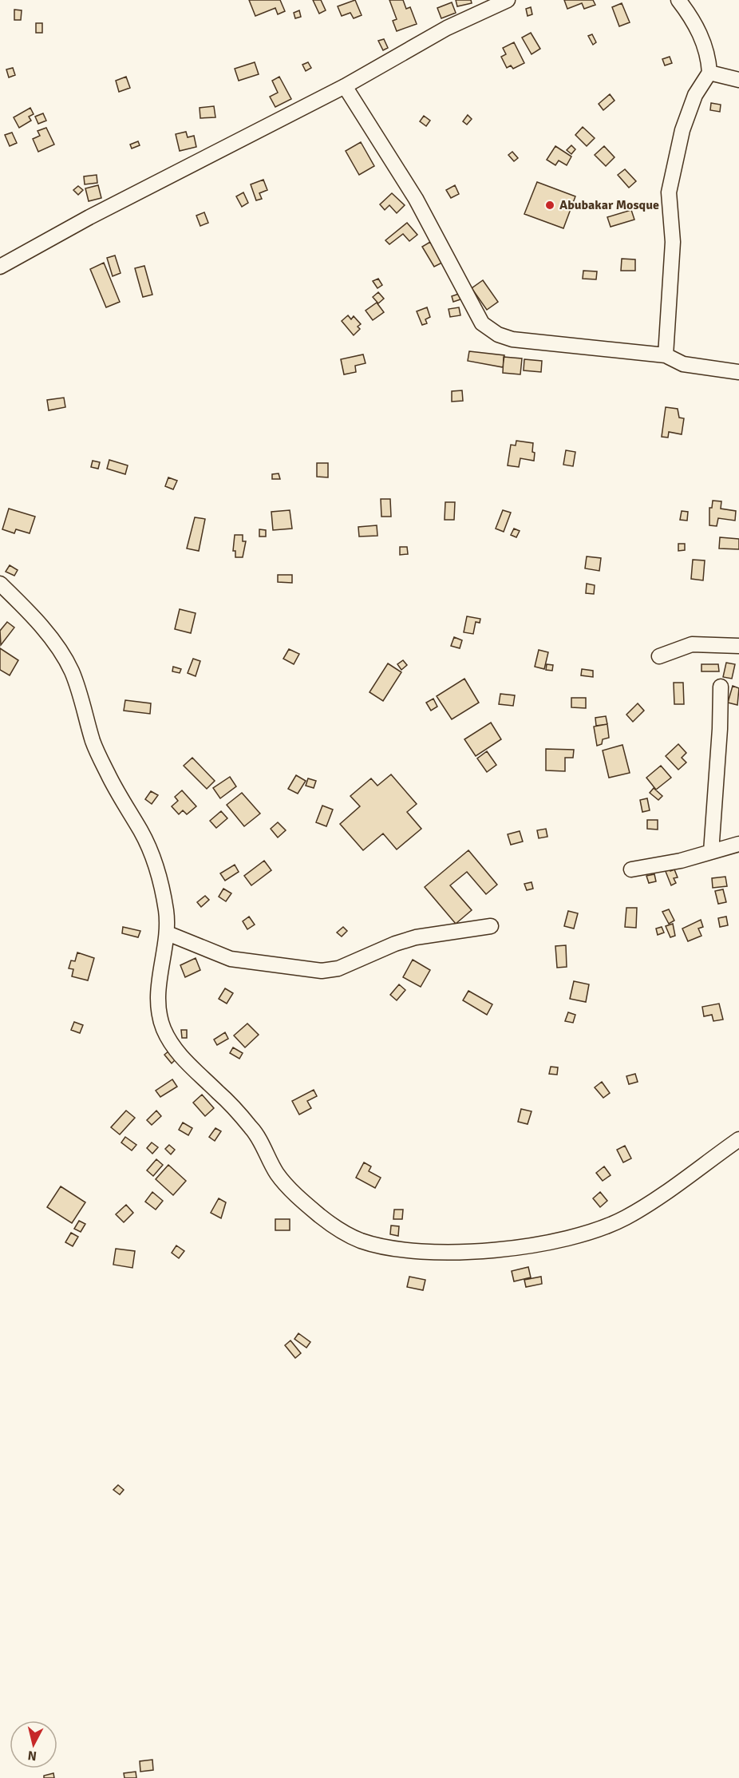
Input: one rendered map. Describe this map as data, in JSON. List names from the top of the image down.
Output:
{
  "places": ["Abubakar Mosque"],
  "north": "bottom"
}
